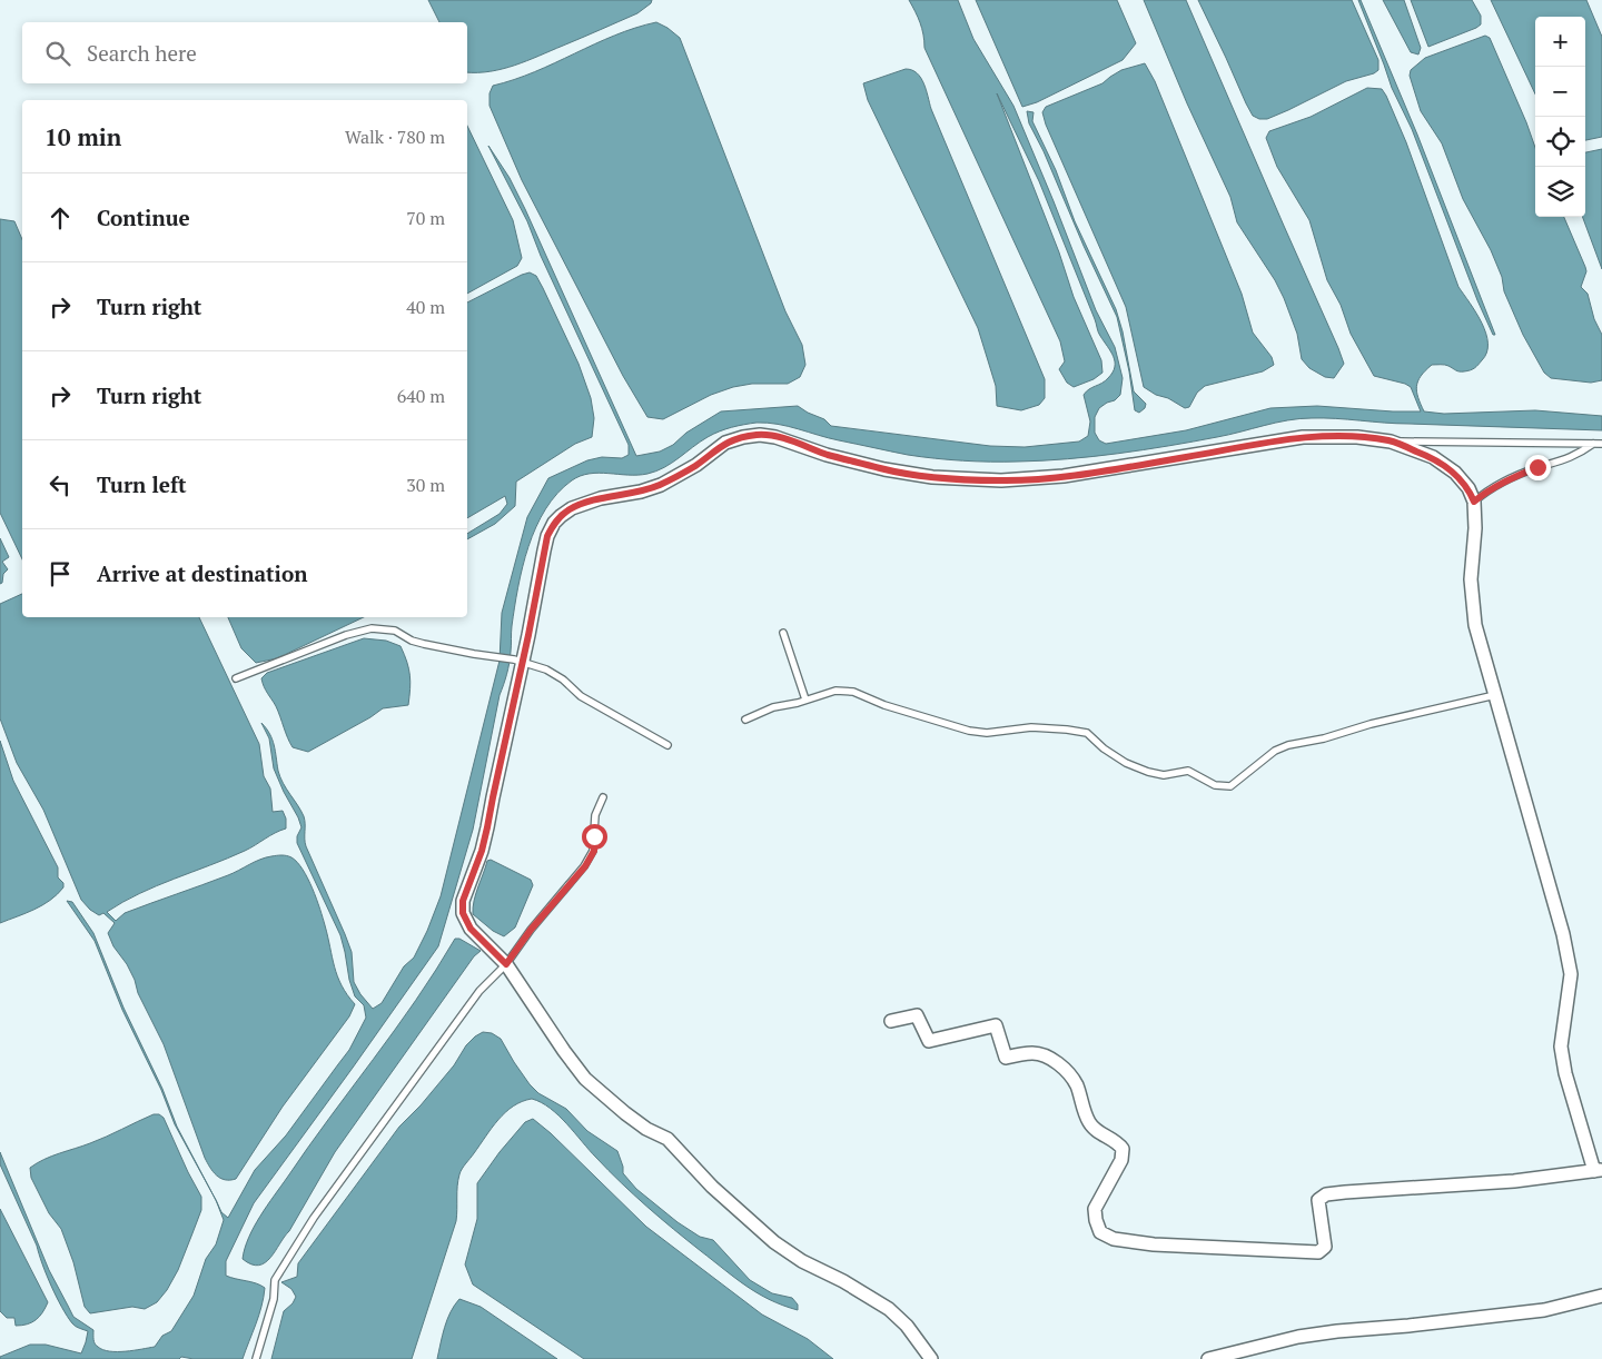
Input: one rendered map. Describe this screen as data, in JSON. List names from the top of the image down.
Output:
{
  "page": {
    "map_buttons": ["+", "−"],
    "search": "Search here",
    "heading": ["10 min", "Walk · 780 m"],
    "list": [
      ["Continue", "70 m"],
      ["Turn right", "40 m"],
      ["Turn right", "640 m"],
      ["Turn left", "30 m"],
      "Arrive at destination"
    ]
  }
}
